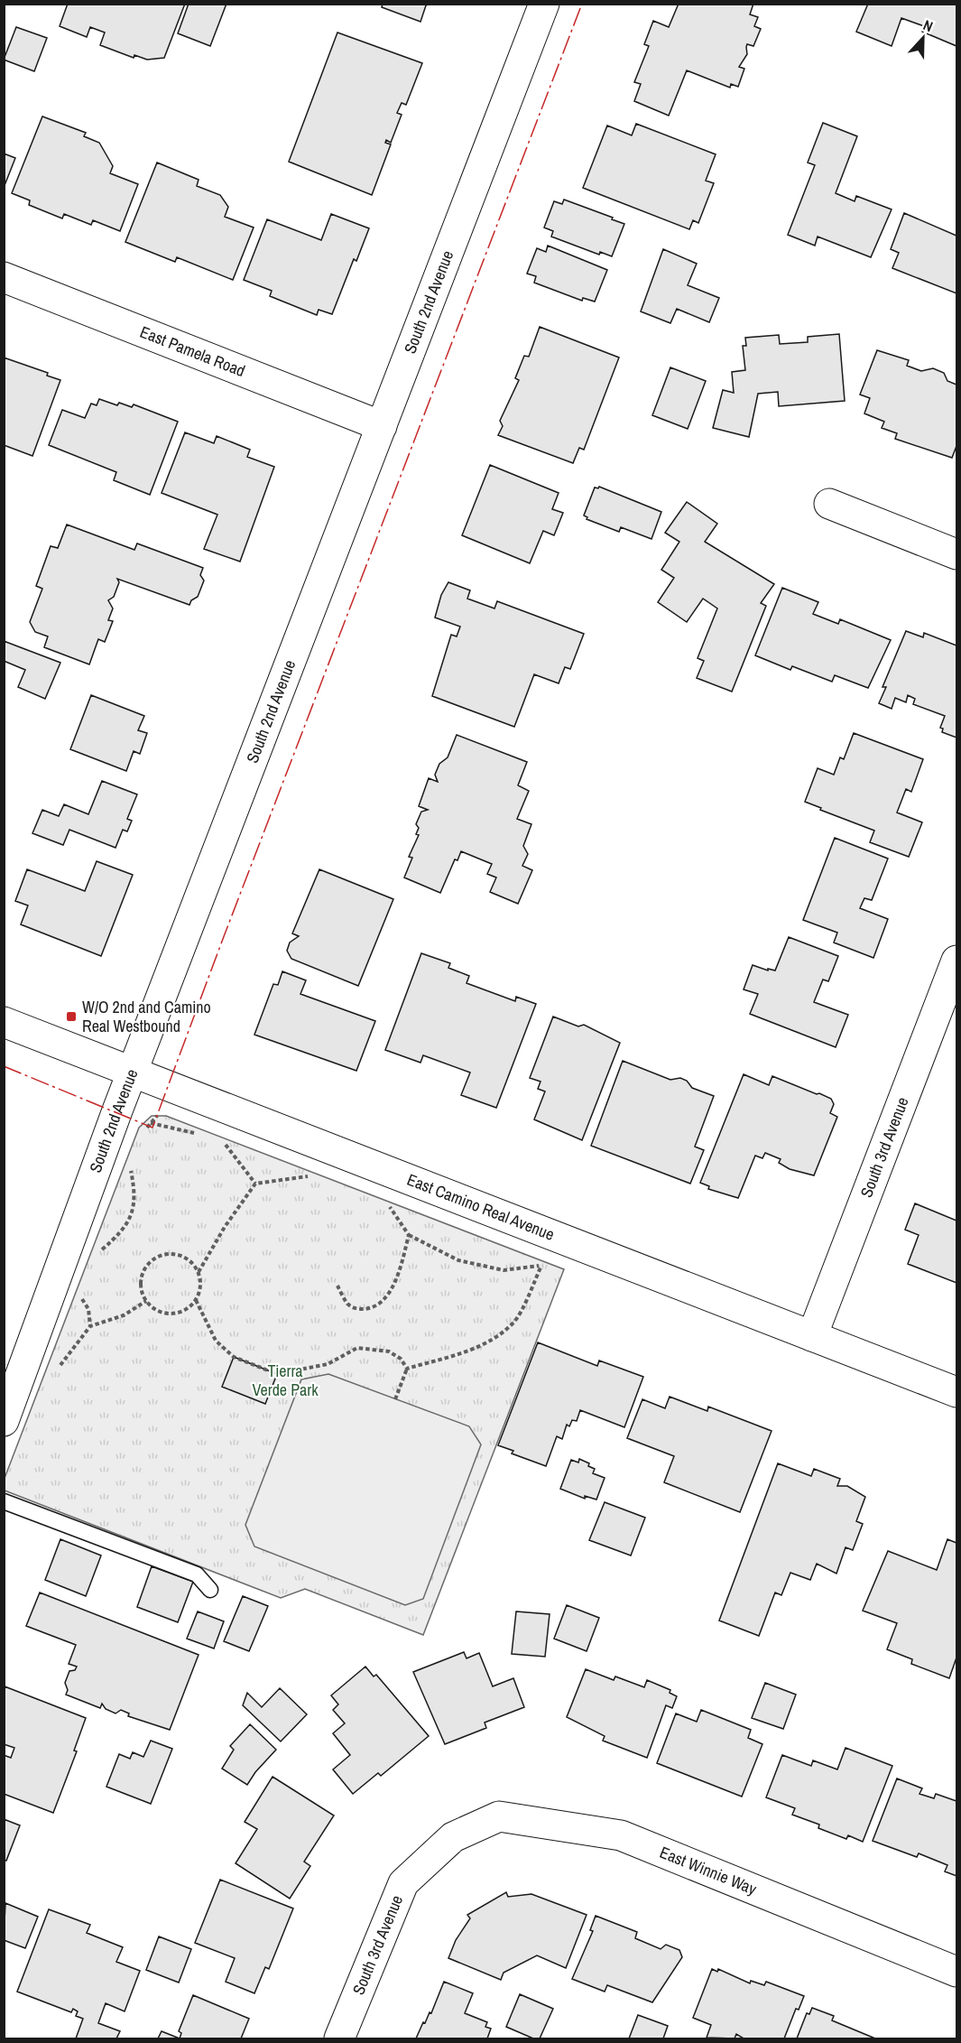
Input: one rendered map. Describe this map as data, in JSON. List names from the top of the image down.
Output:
{
  "streets": {
    "street": [
      "South 2nd Avenue",
      "East Pamela Road",
      "South 3rd Avenue",
      "East Camino Real Avenue",
      "East Winnie Way"
    ]
  },
  "crossings": [
    ["South 2nd Avenue", "East Pamela Road"],
    ["South 2nd Avenue", "East Camino Real Avenue"],
    ["South 3rd Avenue", "East Camino Real Avenue"],
    ["South 3rd Avenue", "East Winnie Way"]
  ],
  "parks": ["Tierra Verde Park"],
  "places": {
    "transit": ["W/O 2nd and Camino Real Westbound"]
  },
  "north": "top"
}
